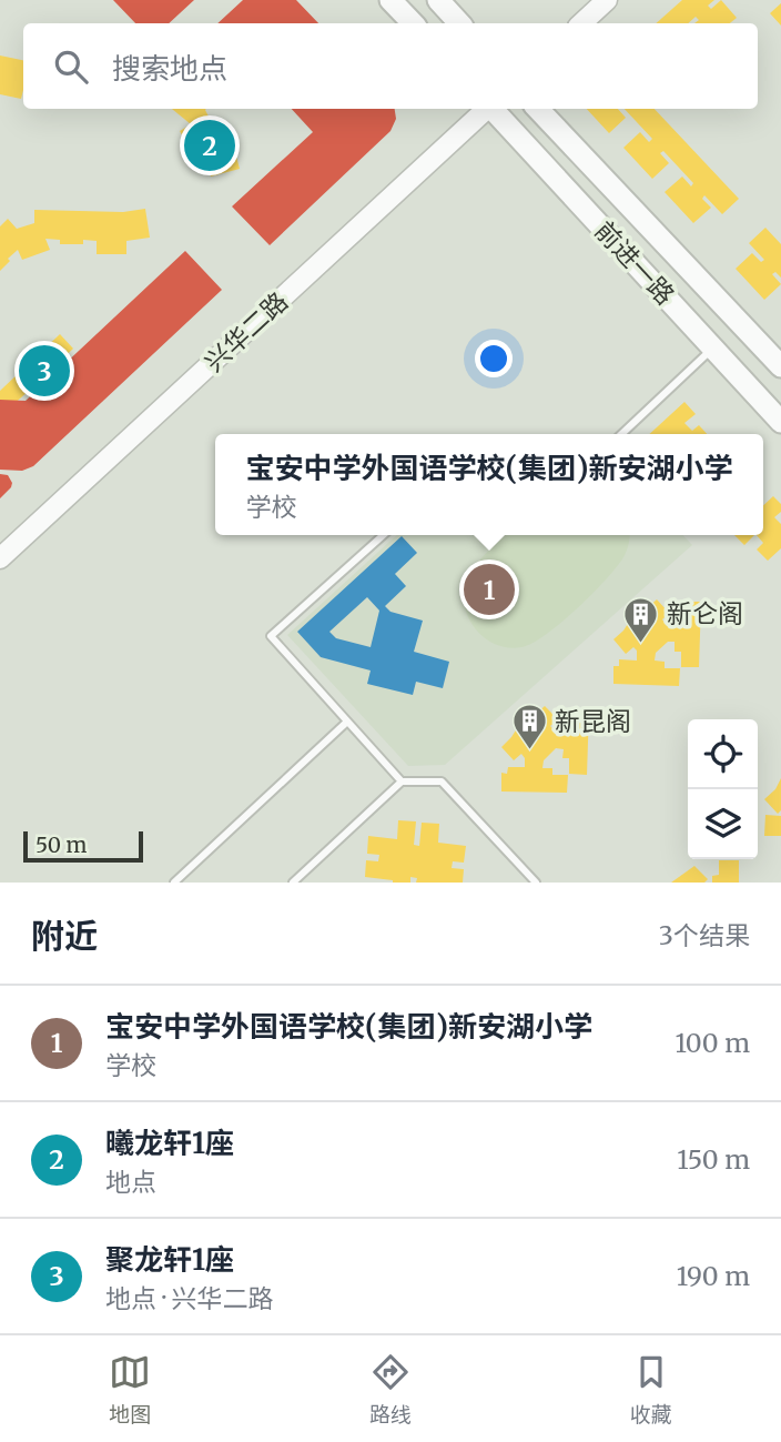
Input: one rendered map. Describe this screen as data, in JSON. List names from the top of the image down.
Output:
{
  "streets": {
    "main road": ["前进一路", "兴华二路"]
  },
  "places": {
    "building": ["新仑阁", "新昆阁"]
  },
  "scale_bar": "50 m",
  "page": {
    "search": "搜索地点",
    "pins": ["2", "3", "1"],
    "popup": ["宝安中学外国语学校(集团)新安湖小学", "学校"],
    "scale": "50 m",
    "heading": ["附近", "3个结果"],
    "list": [
      {
        "mark": "1",
        "name": "宝安中学外国语学校(集团)新安湖小学",
        "note": "学校",
        "value": "100 m"
      },
      {
        "mark": "2",
        "name": "曦龙轩1座",
        "note": "地点",
        "value": "150 m"
      },
      {
        "mark": "3",
        "name": "聚龙轩1座",
        "note": "地点 · 兴华二路",
        "value": "190 m"
      }
    ],
    "nav": ["地图", "路线", "收藏"]
  }
}
